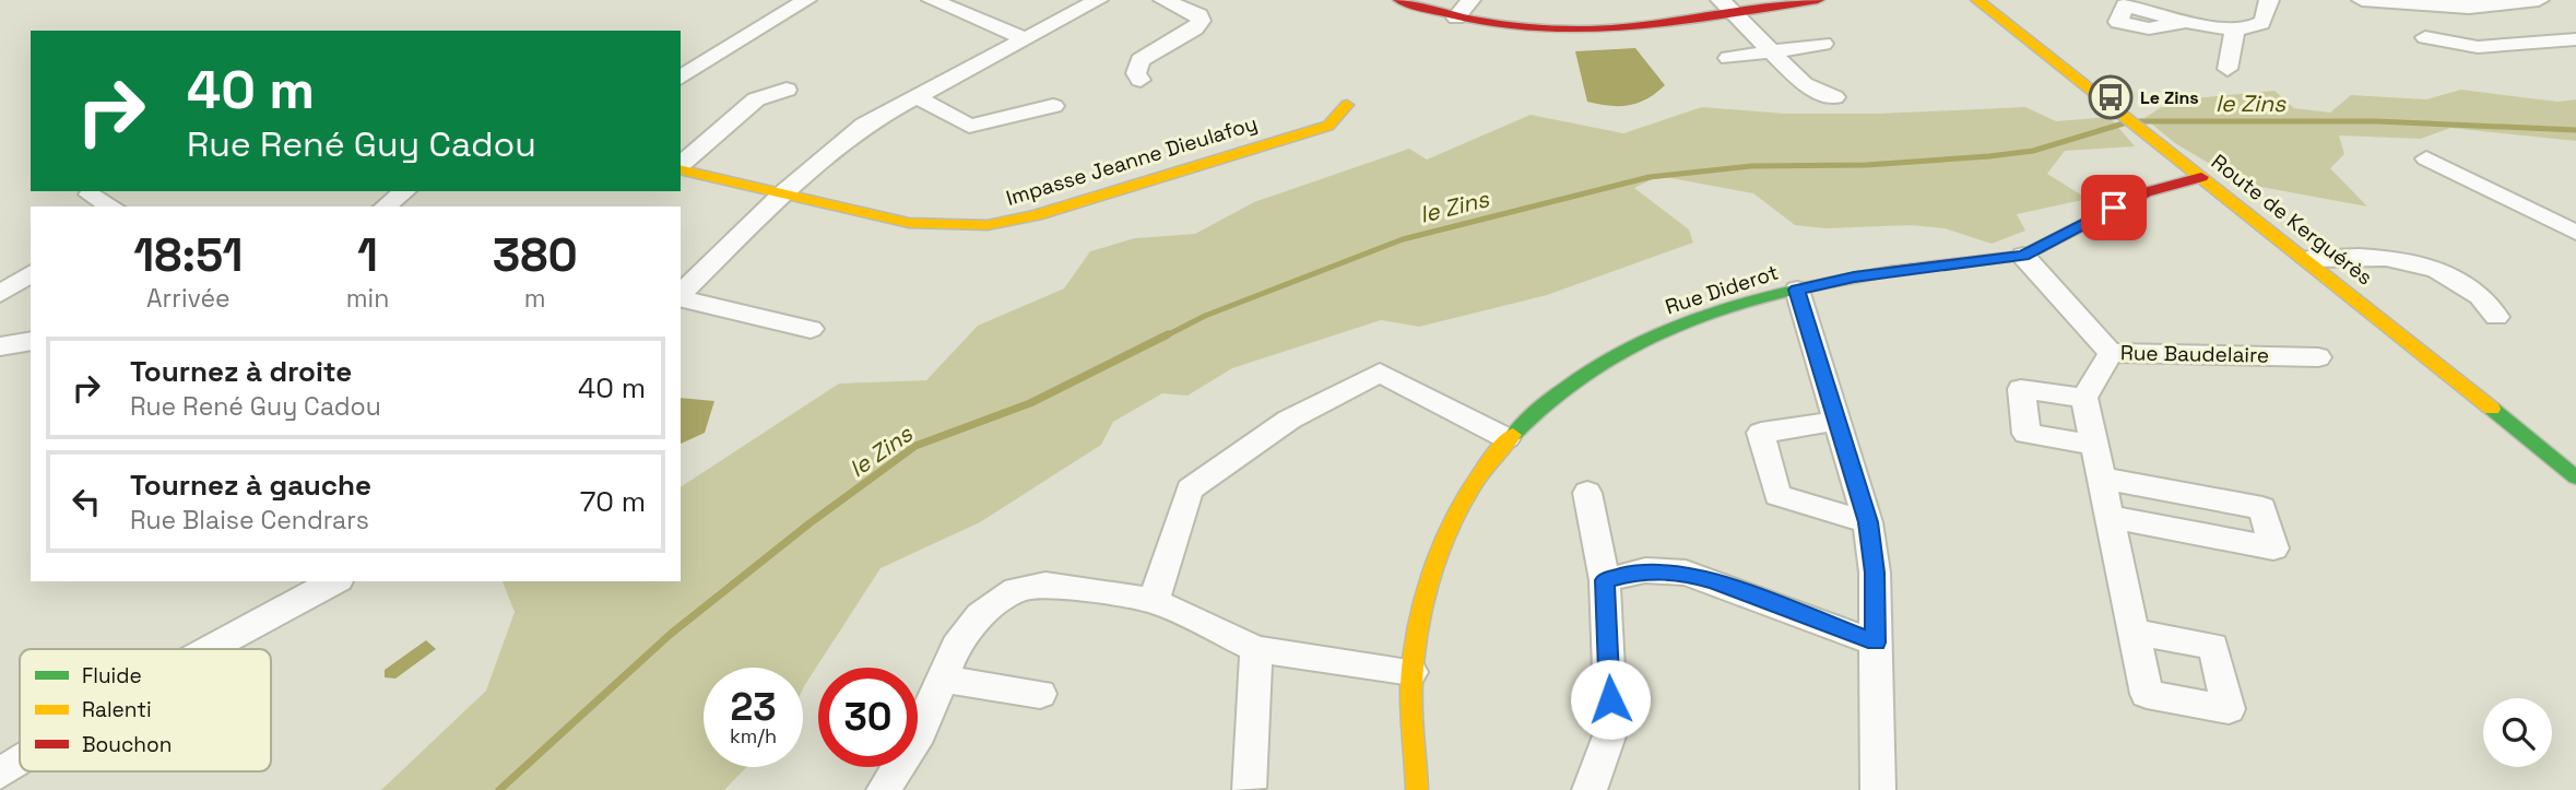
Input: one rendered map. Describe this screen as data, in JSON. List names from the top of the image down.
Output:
{
  "streets": {
    "street": [
      "Impasse Jeanne Dieulafoy",
      "Route de Kerguérès",
      "Rue Diderot",
      "Rue Baudelaire"
    ]
  },
  "crossings": [
    ["Route de Kerguérès", "Rue Diderot"],
    ["Rue Diderot", "Rue Baudelaire"]
  ],
  "water": ["le Zins"],
  "places": {
    "bus stop": ["Le Zins"]
  },
  "legend": ["Fluide", "Ralenti", "Bouchon"],
  "page": {
    "turn": ["40 m", "Rue René Guy Cadou"],
    "eta": [
      "18:51",
      "Arrivée",
      "1",
      "min",
      "380",
      "m"
    ],
    "list": [
      {
        "name": "Tournez à droite",
        "note": "Rue René Guy Cadou",
        "value": "40 m"
      },
      {
        "name": "Tournez à gauche",
        "note": "Rue Blaise Cendrars",
        "value": "70 m"
      }
    ],
    "speed": "23 km/h",
    "limit": "30"
  }
}
